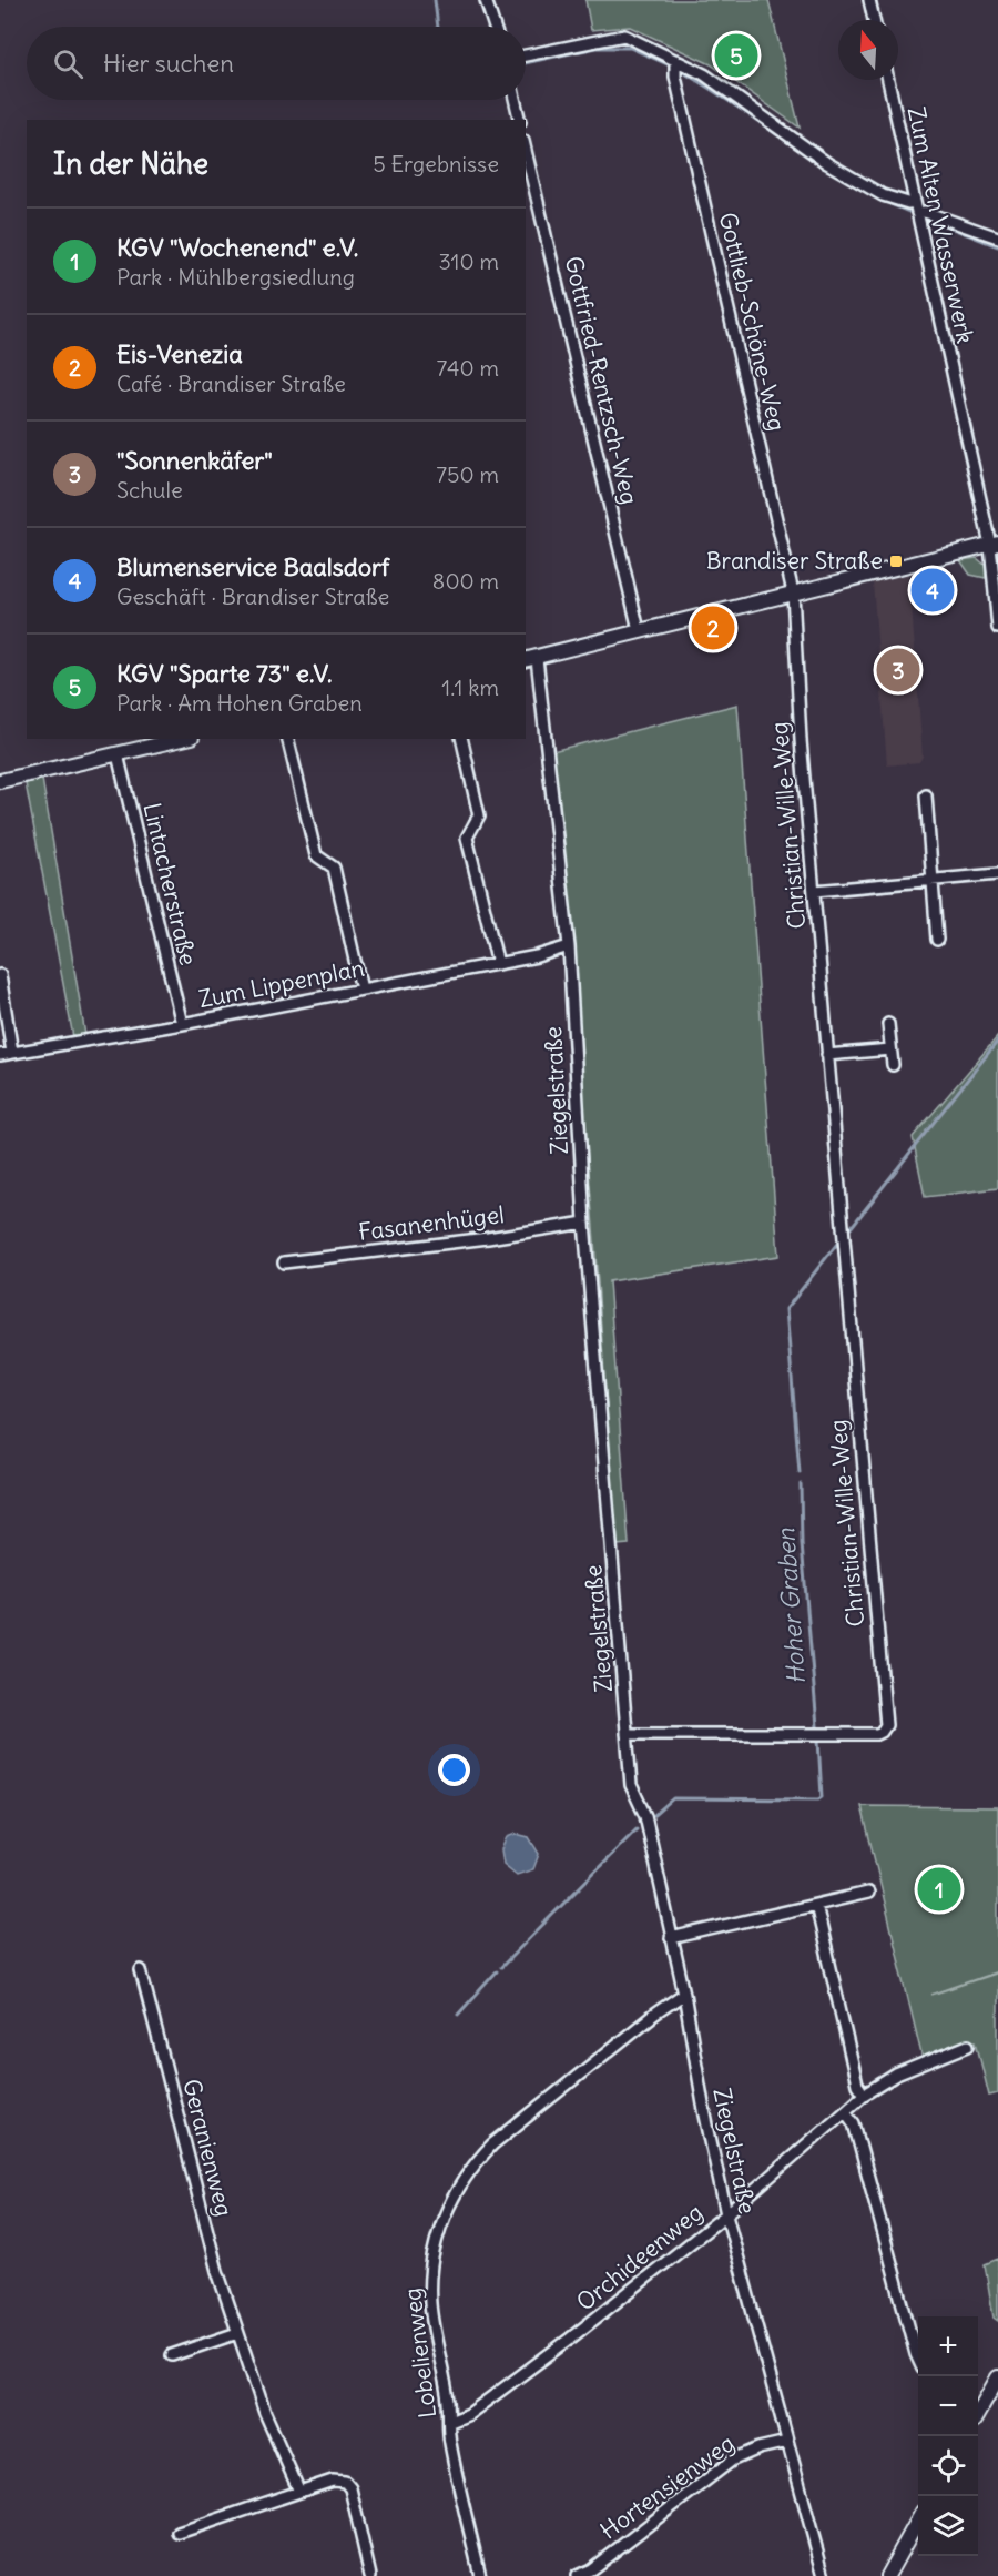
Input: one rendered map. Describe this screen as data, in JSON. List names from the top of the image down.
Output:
{
  "streets": {
    "street": [
      "Zum Alten Wasserwerk",
      "Gottlieb-Schöne-Weg",
      "Gottfried-Rentzsch-Weg",
      "Christian-Wille-Weg",
      "Lintacherstraße",
      "Zum Lippenplan",
      "Ziegelstraße",
      "Fasanenhügel",
      "Geranienweg",
      "Orchideenweg",
      "Lobelienweg",
      "Hortensienweg"
    ]
  },
  "crossings": [
    ["Gottlieb-Schöne-Weg", "Christian-Wille-Weg"],
    ["Christian-Wille-Weg", "Ziegelstraße"],
    ["Lintacherstraße", "Zum Lippenplan"],
    ["Zum Lippenplan", "Ziegelstraße"],
    ["Ziegelstraße", "Fasanenhügel"],
    ["Ziegelstraße", "Orchideenweg"],
    ["Ziegelstraße", "Lobelienweg"],
    ["Ziegelstraße", "Hortensienweg"],
    ["Orchideenweg", "Lobelienweg"]
  ],
  "water": ["Hoher Graben"],
  "places": {
    "transit": ["Brandiser Straße"]
  },
  "north": "top",
  "page": {
    "search": "Hier suchen",
    "pins": [
      "5",
      "4",
      "2",
      "3",
      "1"
    ],
    "heading": ["In der Nähe", "5 Ergebnisse"],
    "list": [
      {
        "mark": "1",
        "name": "KGV \"Wochenend\" e.V.",
        "note": "Park · Mühlbergsiedlung",
        "value": "310 m"
      },
      {
        "mark": "2",
        "name": "Eis-Venezia",
        "note": "Café · Brandiser Straße",
        "value": "740 m"
      },
      {
        "mark": "3",
        "name": "\"Sonnenkäfer\"",
        "note": "Schule",
        "value": "750 m"
      },
      {
        "mark": "4",
        "name": "Blumenservice Baalsdorf",
        "note": "Geschäft · Brandiser Straße",
        "value": "800 m"
      },
      {
        "mark": "5",
        "name": "KGV \"Sparte 73\" e.V.",
        "note": "Park · Am Hohen Graben",
        "value": "1.1 km"
      }
    ],
    "map_buttons": ["+", "−"]
  }
}
